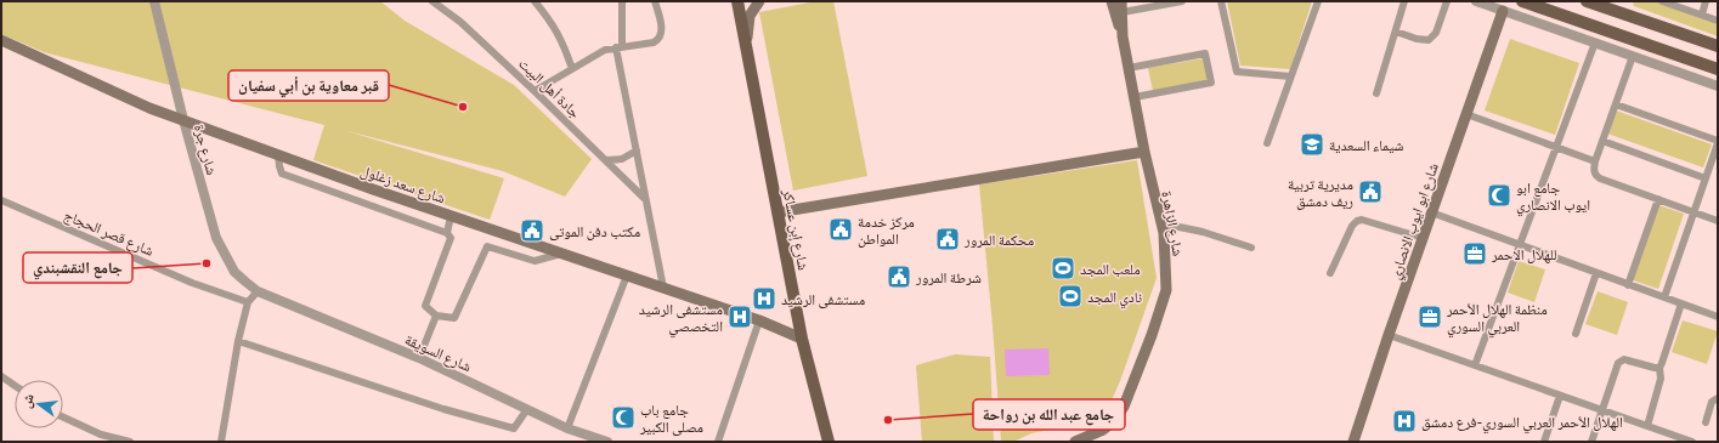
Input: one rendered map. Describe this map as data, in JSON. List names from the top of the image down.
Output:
{
  "streets": {
    "main road": [
      "شارع سعد زغلول",
      "شارع ابو ايوب الانصاري",
      "شارع الزاهرة",
      "شارع إبن عساكر"
    ],
    "street": [
      "جادة أهل البيت",
      "شارع جرة",
      "شارع قصر الحجاج",
      "شارع السويقة"
    ]
  },
  "crossings": [
    ["شارع جرة", "شارع سعد زغلول"],
    ["شارع جرة", "شارع السويقة"],
    ["شارع سعد زغلول", "شارع إبن عساكر"]
  ],
  "places": {
    "other": ["قبر معاوية بن أبي سفيان", "جامع النقشبندي", "جامع عبد الله بن رواحة"],
    "school or university": ["شيماء السعدية"],
    "public building": [
      "مديرية تربية ريف دمشق",
      "مركز خدمة المواطن",
      "مكتب دفن الموتى",
      "محكمة المرور",
      "شرطة المرور"
    ],
    "mosque": ["جامع ابو ايوب الانصاري", "جامع باب مصلى الكبير"],
    "office": ["للهلال الاحمر", "منظمة الهلال الأحمر العربي السوري"],
    "sports": ["ملعب المجد", "نادي المجد"],
    "hospital": ["مستشفى الرشيد", "مستشفى الرشيد التخصصي", "الهلال الأحمر العربي السوري-فرع دمشق"]
  },
  "north": "left"
}
